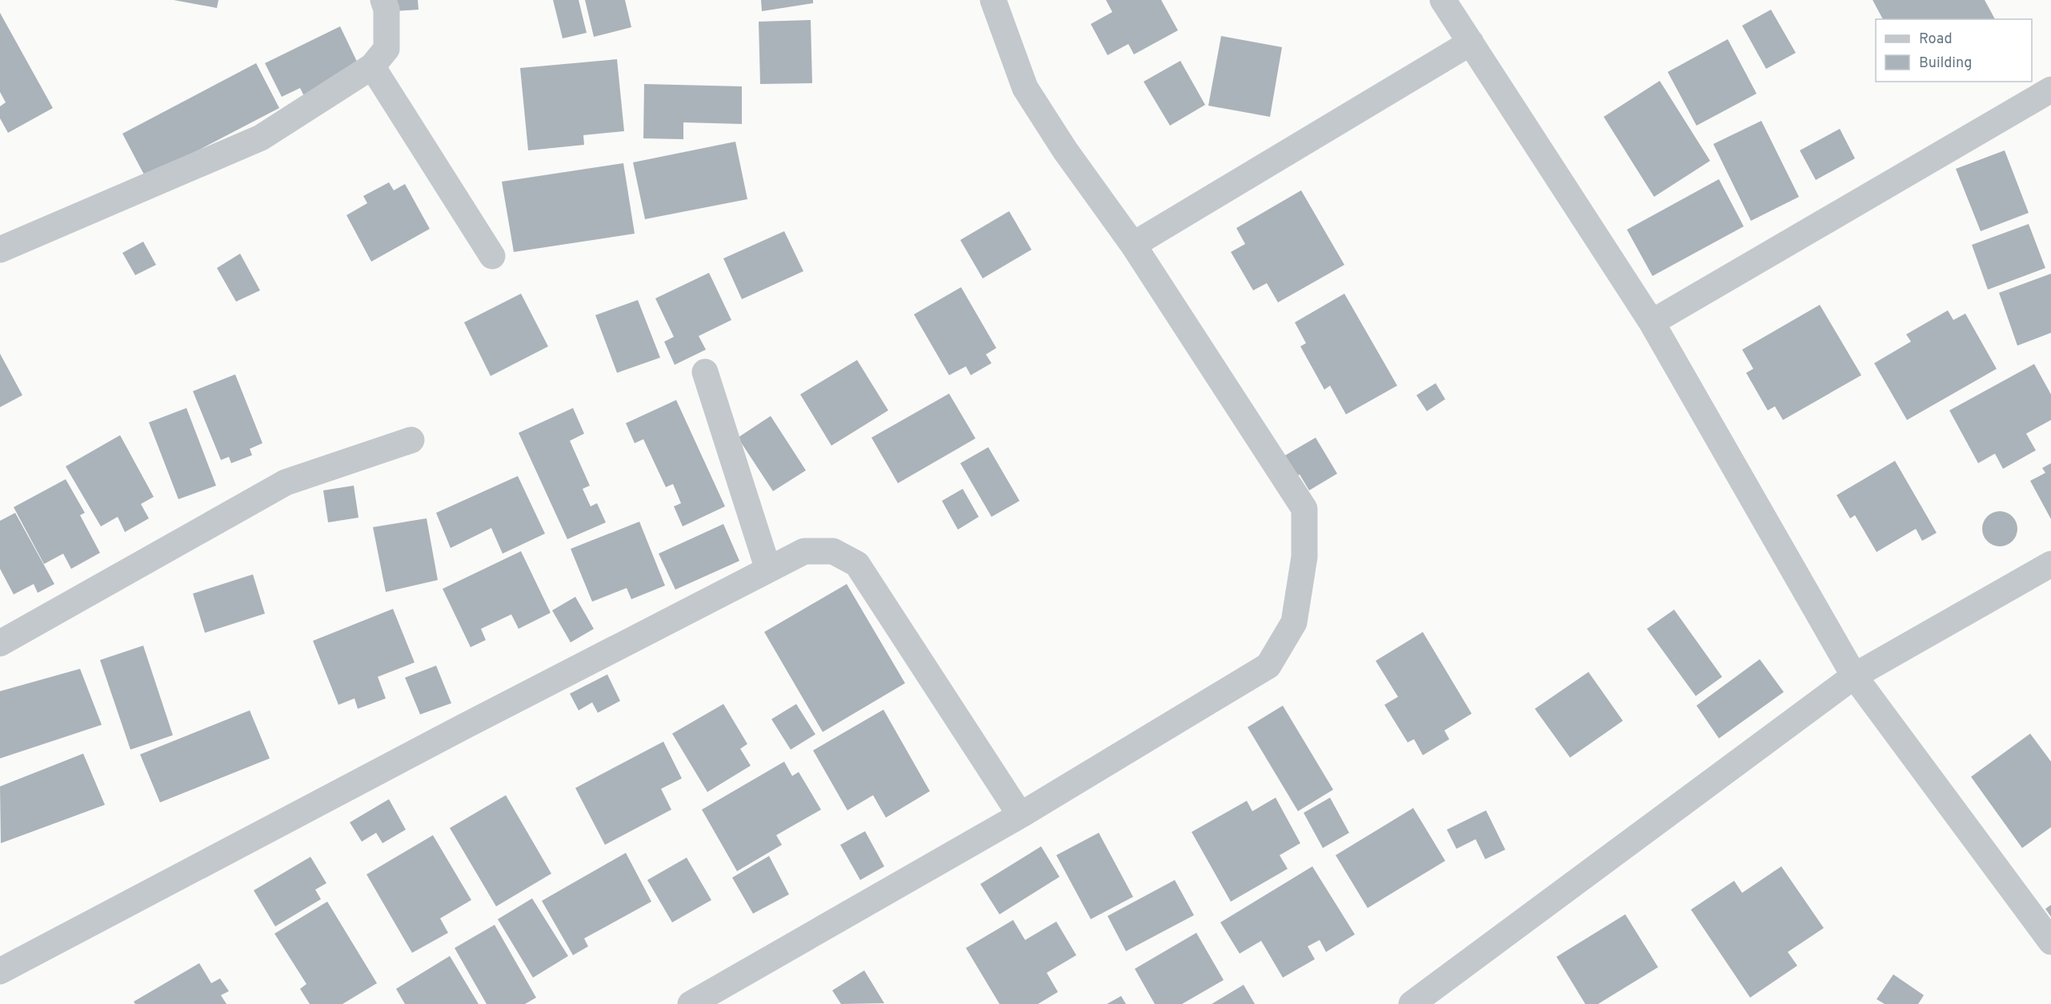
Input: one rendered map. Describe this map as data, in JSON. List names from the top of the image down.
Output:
{
  "legend": ["Road", "Building"]
}
